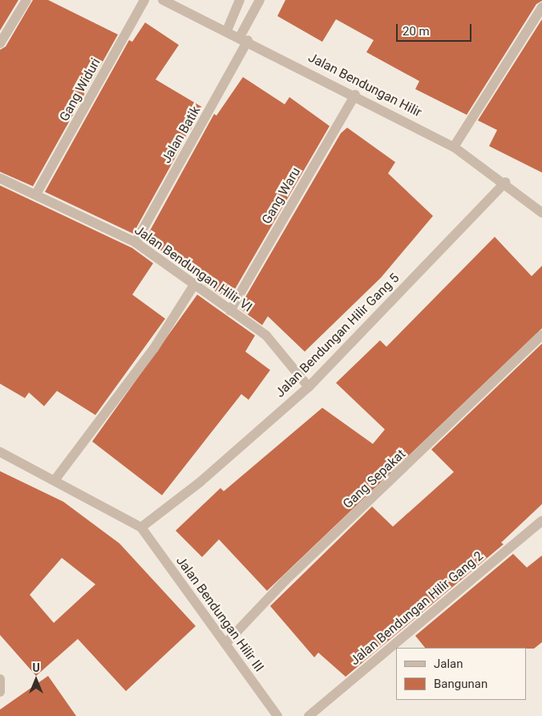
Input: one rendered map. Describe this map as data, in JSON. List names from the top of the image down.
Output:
{
  "streets": {
    "street": [
      "Jalan Bendungan Hilir",
      "Gang Widuri",
      "Jalan Batik",
      "Gang Waru",
      "Jalan Bendungan Hilir VI",
      "Jalan Bendungan Hilir Gang 5",
      "Gang Sepakat",
      "Jalan Bendungan Hilir Gang 2",
      "Jalan Bendungan Hilir III"
    ]
  },
  "crossings": [
    ["Jalan Bendungan Hilir", "Jalan Batik"],
    ["Jalan Bendungan Hilir", "Gang Waru"],
    ["Jalan Bendungan Hilir", "Jalan Bendungan Hilir Gang 5"],
    ["Gang Widuri", "Jalan Bendungan Hilir VI"],
    ["Jalan Batik", "Jalan Bendungan Hilir VI"],
    ["Gang Waru", "Jalan Bendungan Hilir VI"],
    ["Jalan Bendungan Hilir VI", "Jalan Bendungan Hilir Gang 5"],
    ["Jalan Bendungan Hilir Gang 5", "Jalan Bendungan Hilir III"],
    ["Gang Sepakat", "Jalan Bendungan Hilir III"]
  ],
  "legend": ["Jalan", "Bangunan"],
  "scale_bar": "20 m",
  "north": "top"
}
